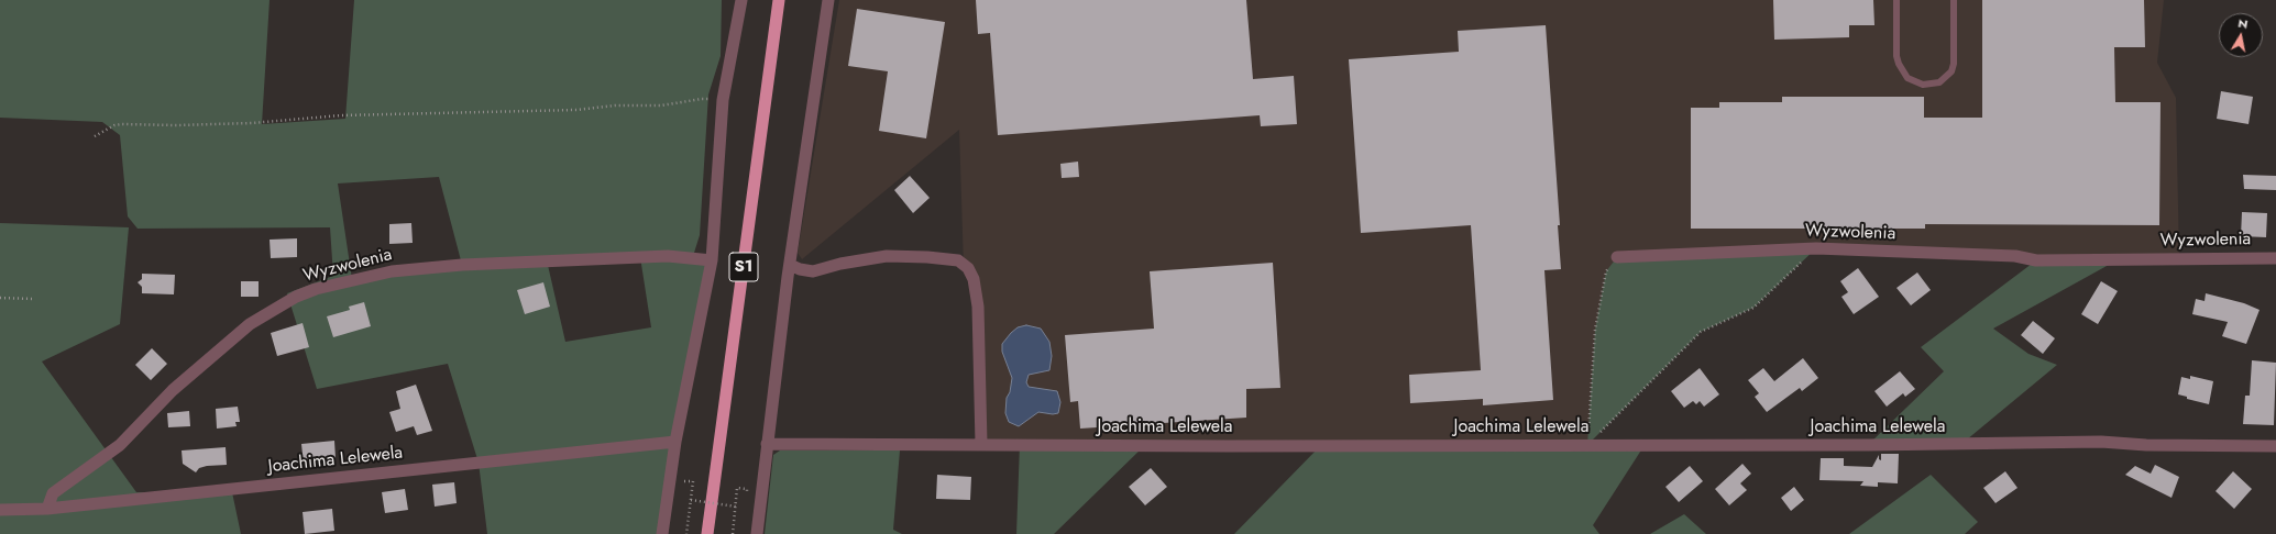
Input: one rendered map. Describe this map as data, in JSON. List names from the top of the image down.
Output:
{
  "streets": {
    "highway": ["S1"],
    "street": ["Wyzwolenia", "Joachima Lelewela"]
  },
  "crossings": [
    ["Wyzwolenia", "Joachima Lelewela"]
  ],
  "north": "top"
}
